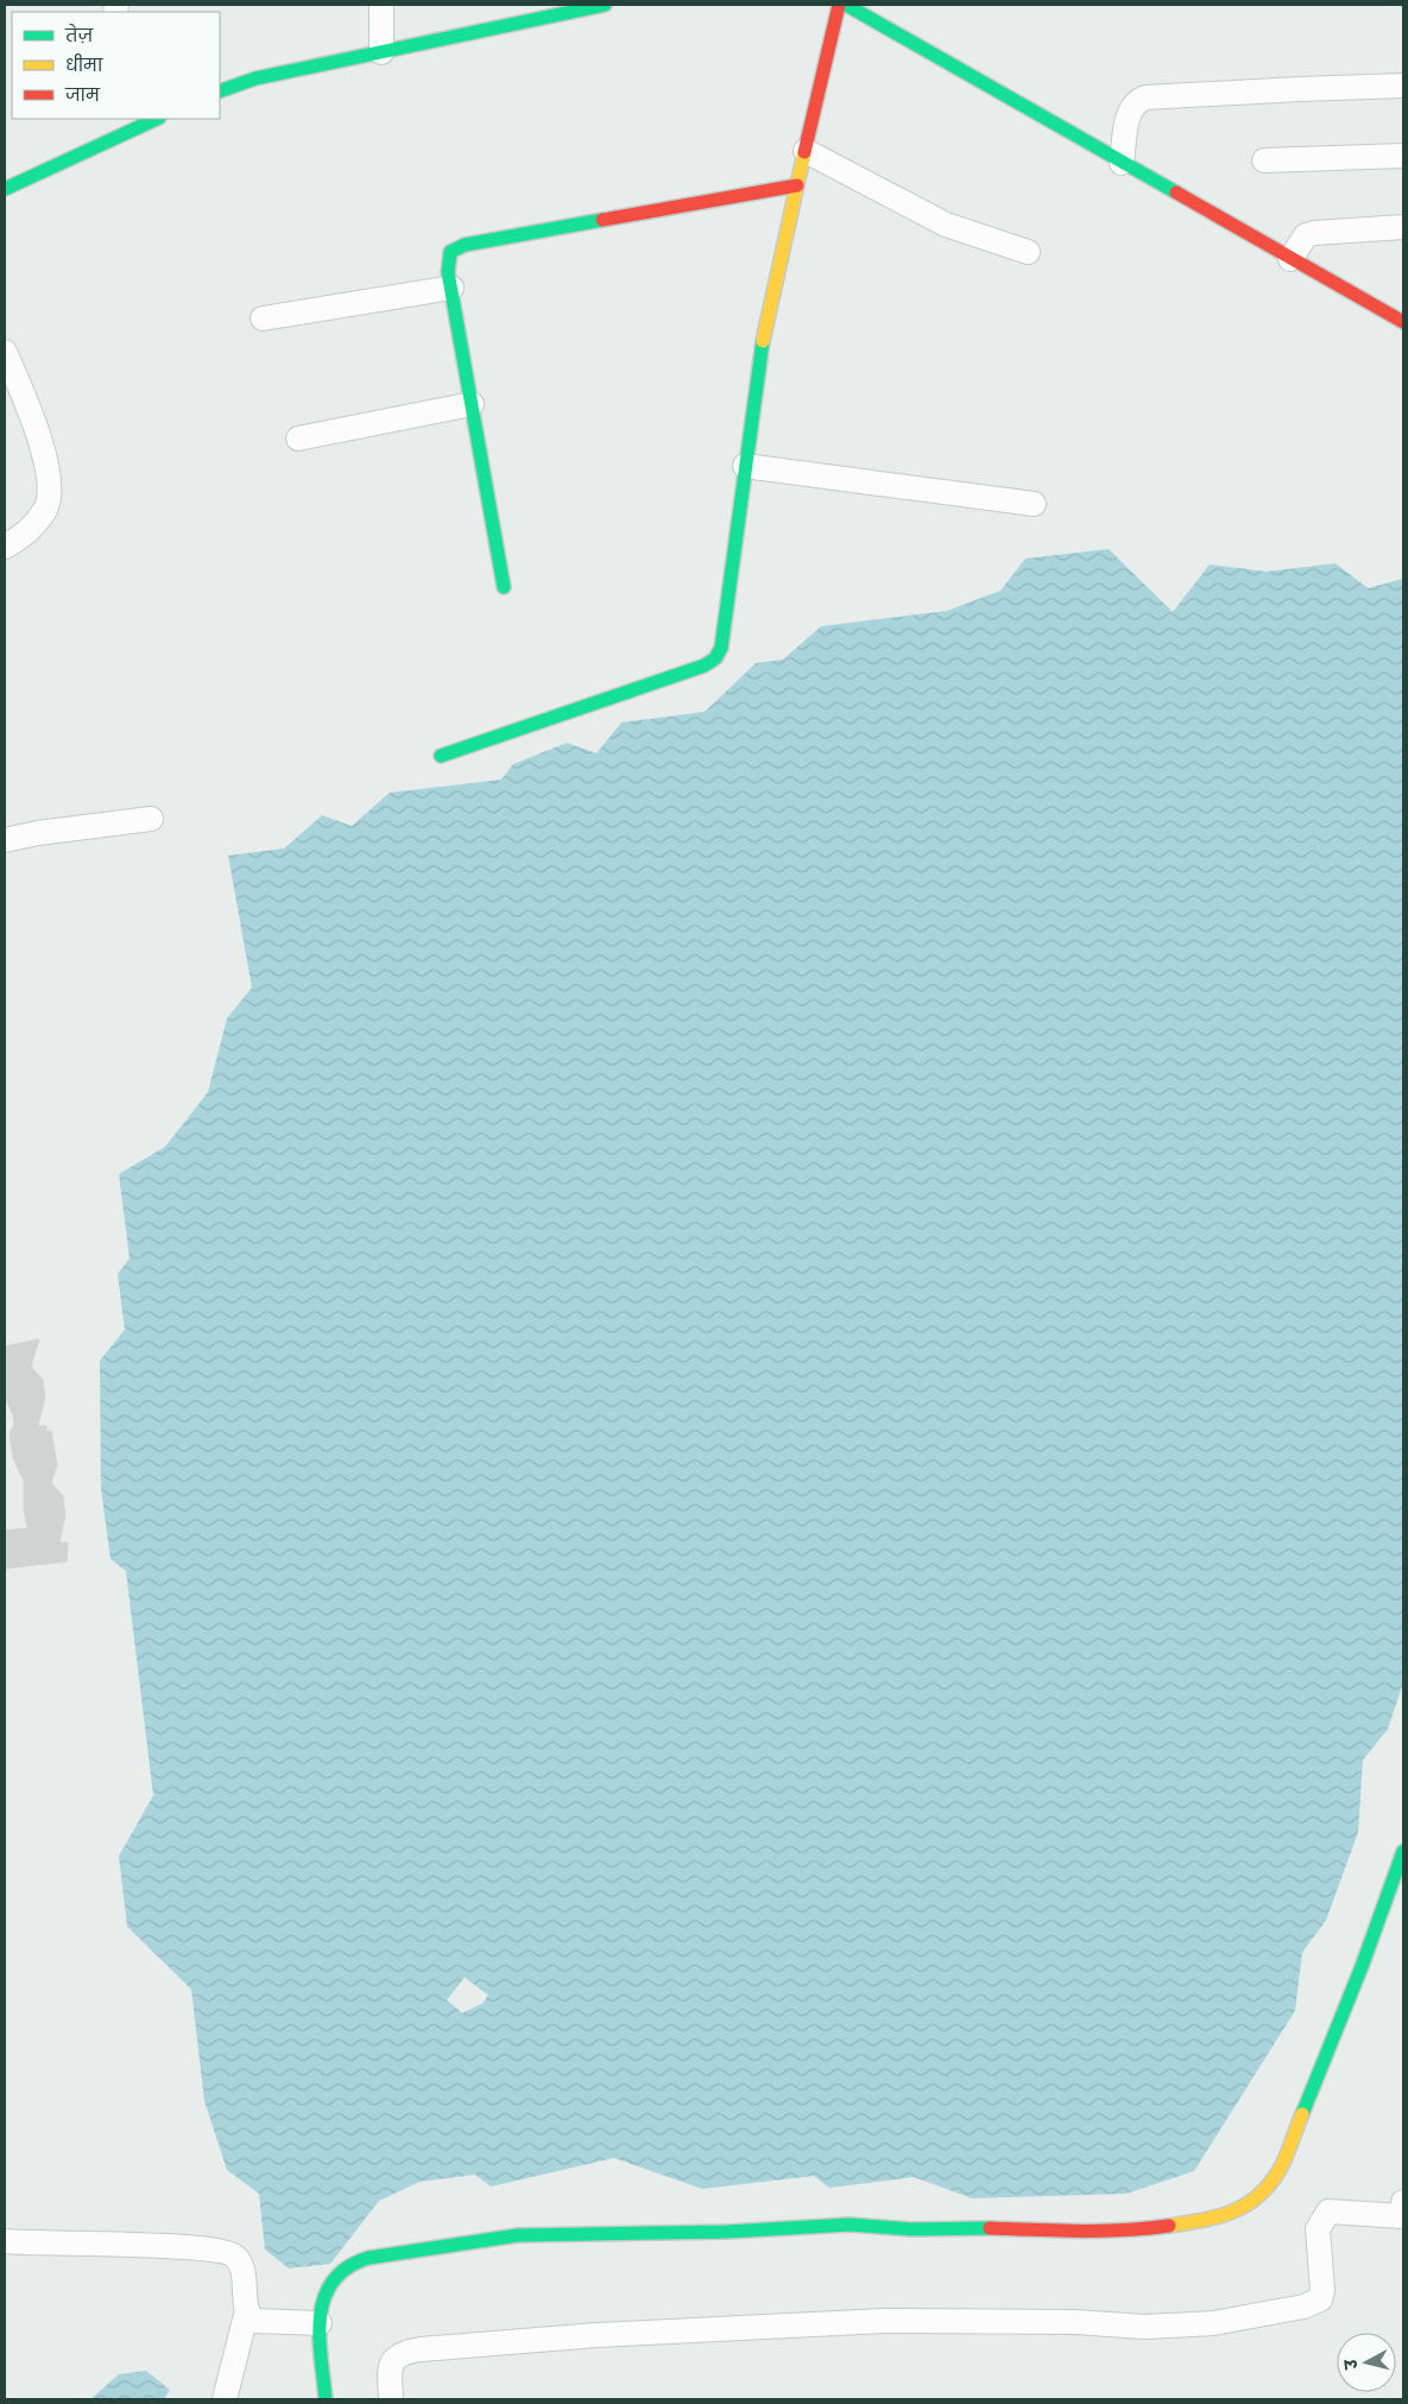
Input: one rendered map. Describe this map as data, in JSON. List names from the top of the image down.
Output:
{
  "legend": ["तेज़", "धीमा", "जाम"],
  "north": "left"
}
